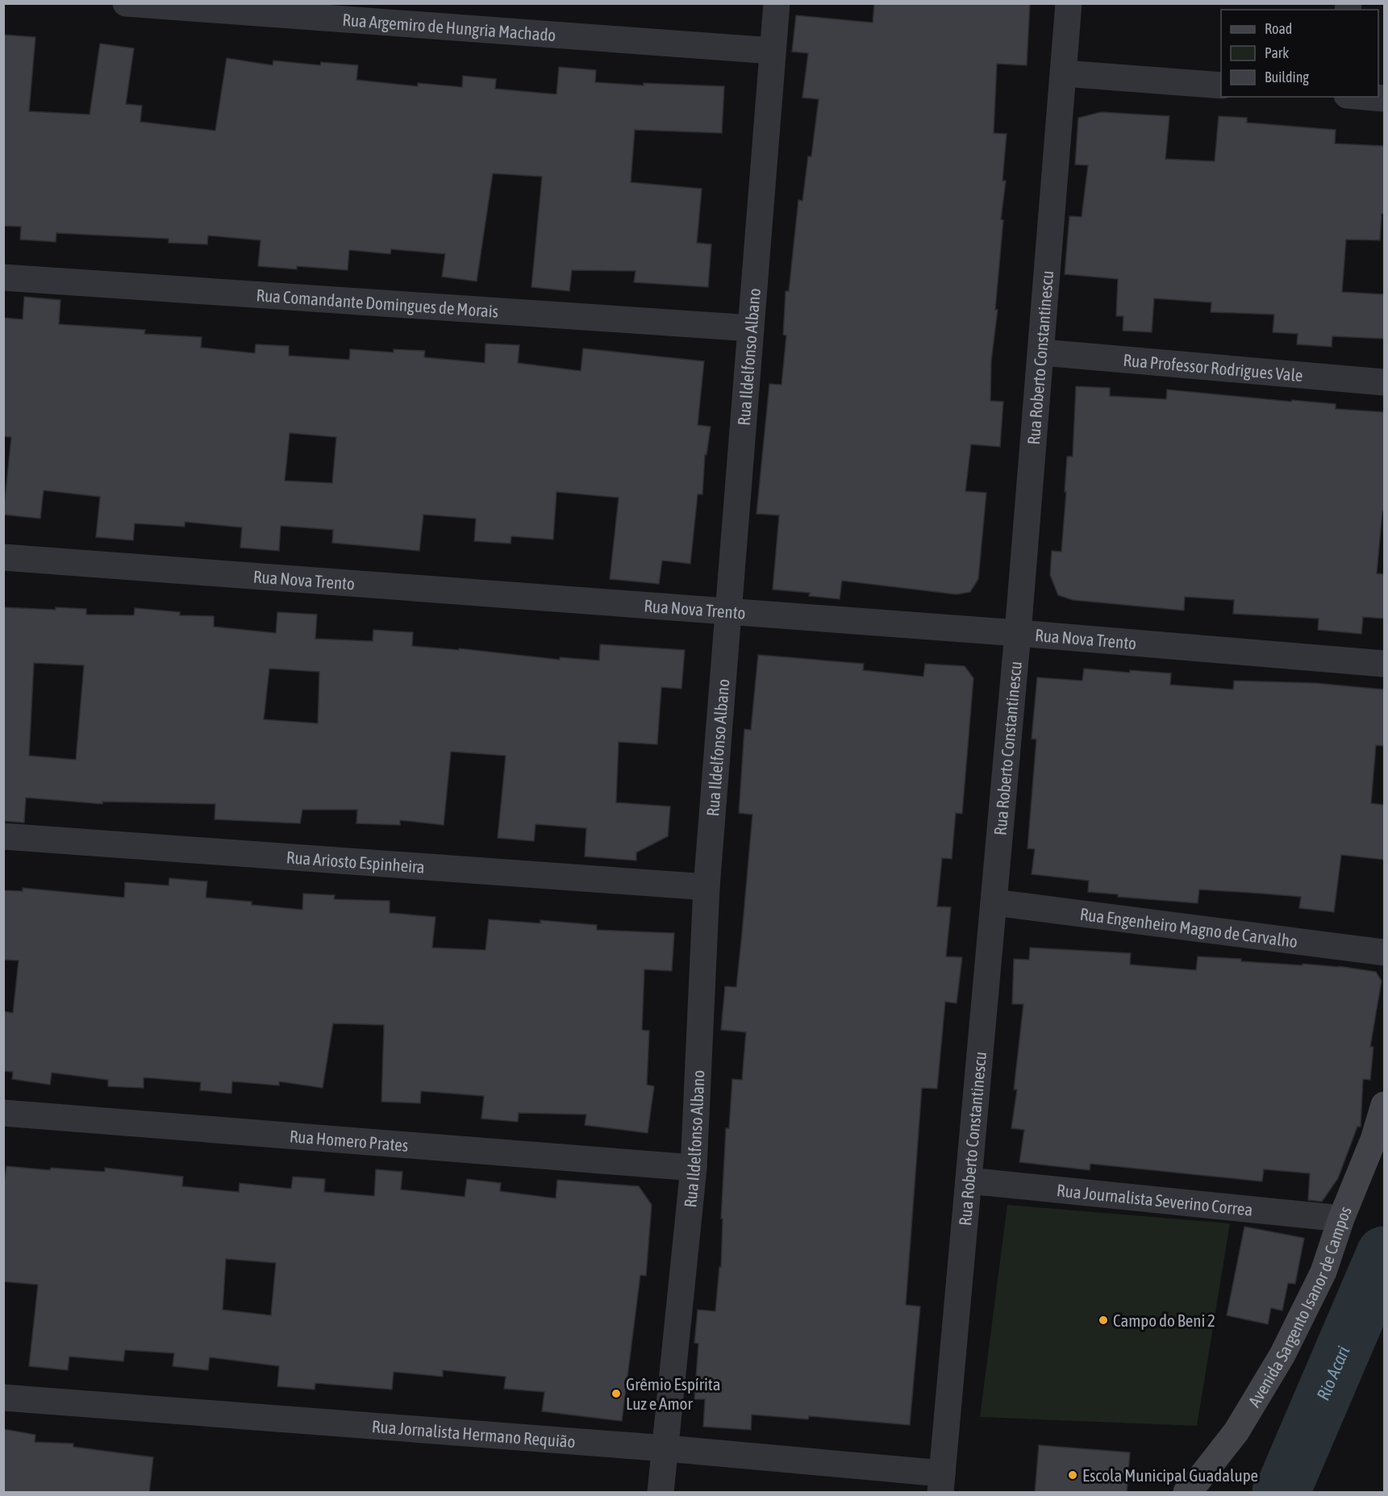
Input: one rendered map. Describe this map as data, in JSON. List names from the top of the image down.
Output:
{
  "streets": {
    "street": [
      "Rua Argemiro de Hungria Machado",
      "Rua Comandante Domingues de Morais",
      "Rua Ildelfonso Albano",
      "Rua Roberto Constantinescu",
      "Rua Professor Rodrigues Vale",
      "Rua Nova Trento",
      "Rua Ariosto Espinheira",
      "Rua Engenheiro Magno de Carvalho",
      "Rua Homero Prates",
      "Rua Journalista Severino Correa",
      "Avenida Sargento Isanor de Campos",
      "Rua Jornalista Hermano Requião"
    ]
  },
  "crossings": [
    ["Rua Argemiro de Hungria Machado", "Rua Ildelfonso Albano"],
    ["Rua Comandante Domingues de Morais", "Rua Ildelfonso Albano"],
    ["Rua Ildelfonso Albano", "Rua Nova Trento"],
    ["Rua Ildelfonso Albano", "Rua Ariosto Espinheira"],
    ["Rua Ildelfonso Albano", "Rua Homero Prates"],
    ["Rua Ildelfonso Albano", "Rua Jornalista Hermano Requião"],
    ["Rua Roberto Constantinescu", "Rua Professor Rodrigues Vale"],
    ["Rua Roberto Constantinescu", "Rua Nova Trento"],
    ["Rua Roberto Constantinescu", "Rua Engenheiro Magno de Carvalho"],
    ["Rua Roberto Constantinescu", "Rua Journalista Severino Correa"],
    ["Rua Roberto Constantinescu", "Rua Jornalista Hermano Requião"],
    ["Rua Journalista Severino Correa", "Avenida Sargento Isanor de Campos"]
  ],
  "water": ["Rio Acari"],
  "places": ["Campo do Beni 2", "Grêmio Espírita Luz e Amor", "Escola Municipal Guadalupe"],
  "legend": ["Road", "Park", "Building"]
}
